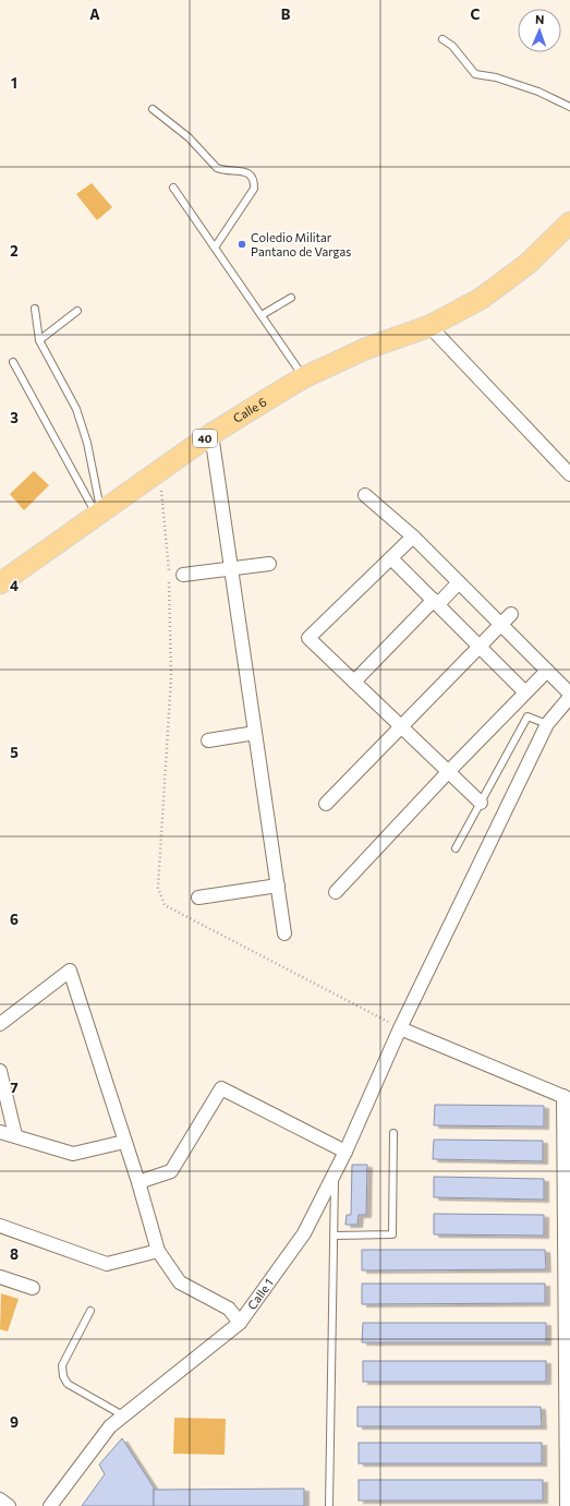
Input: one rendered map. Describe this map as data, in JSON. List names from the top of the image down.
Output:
{
  "streets": {
    "main road": ["Calle 6", "40"],
    "street": ["Calle 1"]
  },
  "crossings": [
    ["Calle 6", "40"]
  ],
  "places": ["Coledio Militar Pantano de Vargas"],
  "north": "top",
  "grid": {
    "columns": ["A", "B", "C"],
    "rows": [
      "1",
      "2",
      "3",
      "4",
      "5",
      "6",
      "7",
      "8",
      "9"
    ]
  }
}
